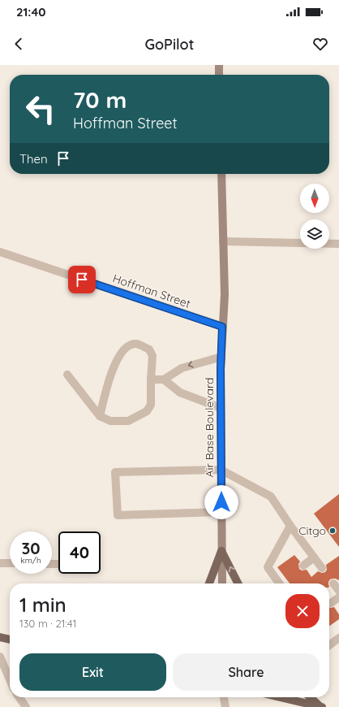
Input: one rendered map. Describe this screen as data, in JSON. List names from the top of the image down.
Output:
{
  "streets": {
    "street": ["Hoffman Street", "Air Base Boulevard"]
  },
  "crossings": [
    ["Hoffman Street", "Air Base Boulevard"]
  ],
  "places": ["Citgo"],
  "north": "bottom",
  "page": {
    "status": "21:40",
    "header": "GoPilot",
    "turn": ["70 m", "Hoffman Street"],
    "then": "Then",
    "speed": "30 km/h",
    "limit": "40",
    "heading": ["1 min", "130 m · 21:41"],
    "buttons": ["Exit", "Share"]
  }
}
